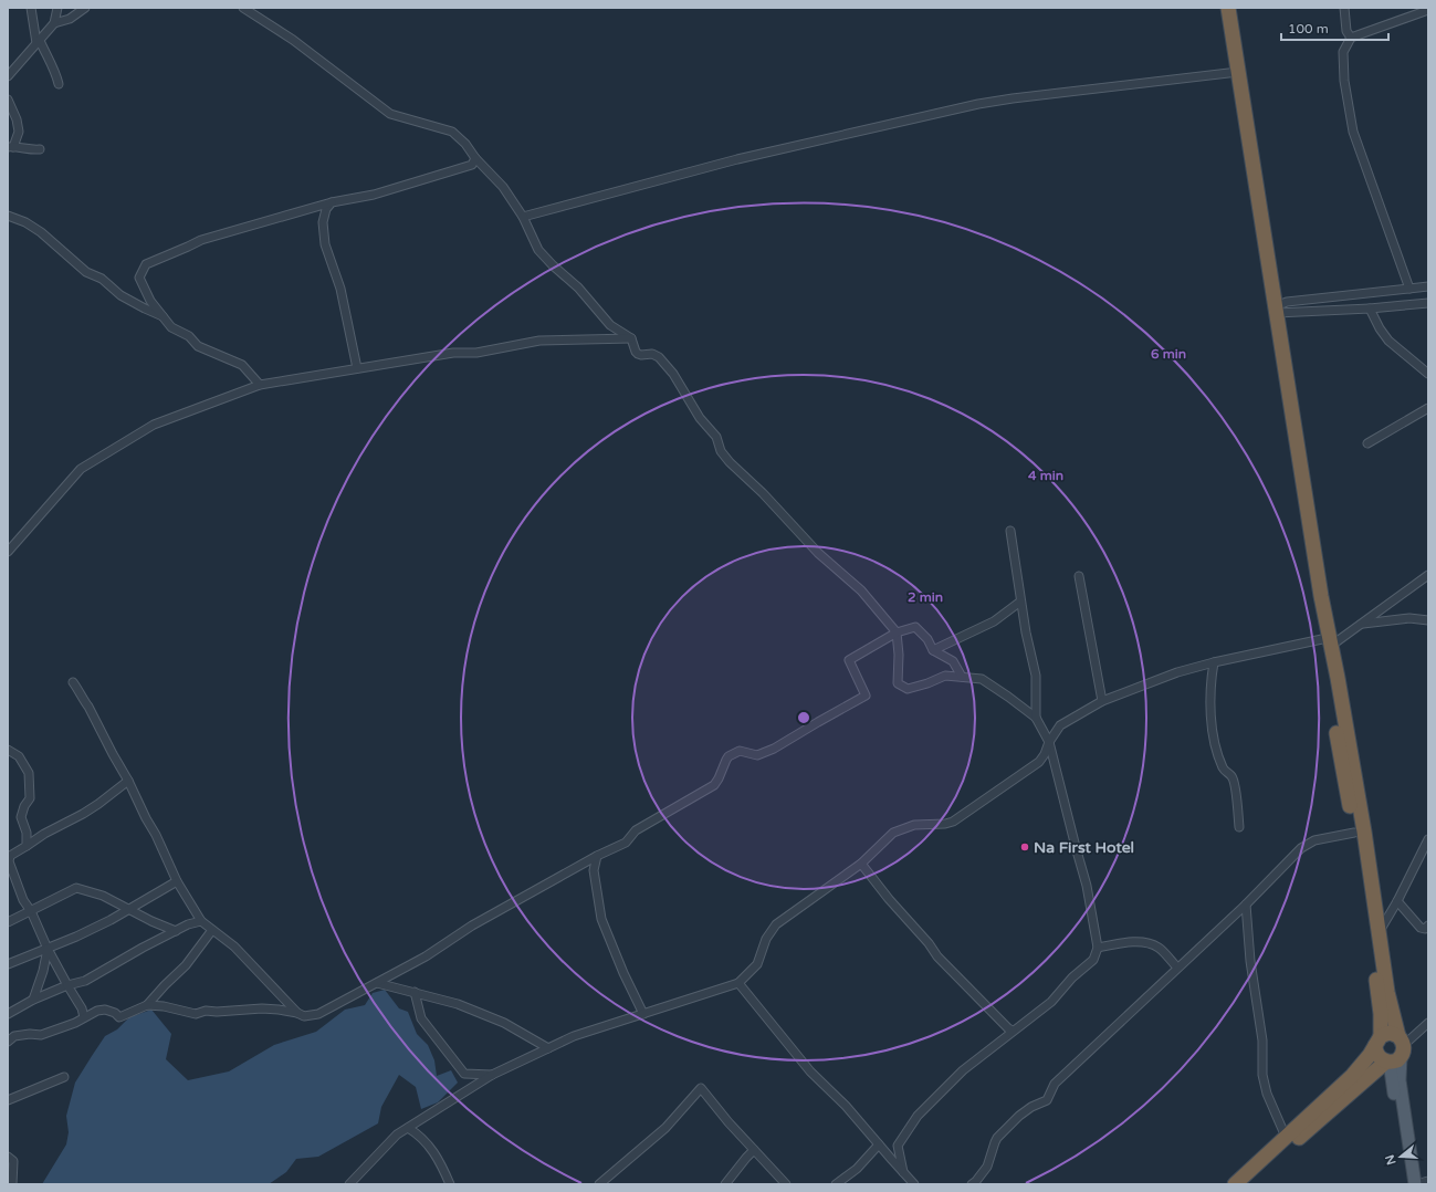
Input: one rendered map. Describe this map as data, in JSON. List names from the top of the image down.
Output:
{
  "places": ["Na First Hotel"],
  "scale_bar": "100 m",
  "north": "left",
  "rings": ["6 min", "4 min", "2 min"]
}
